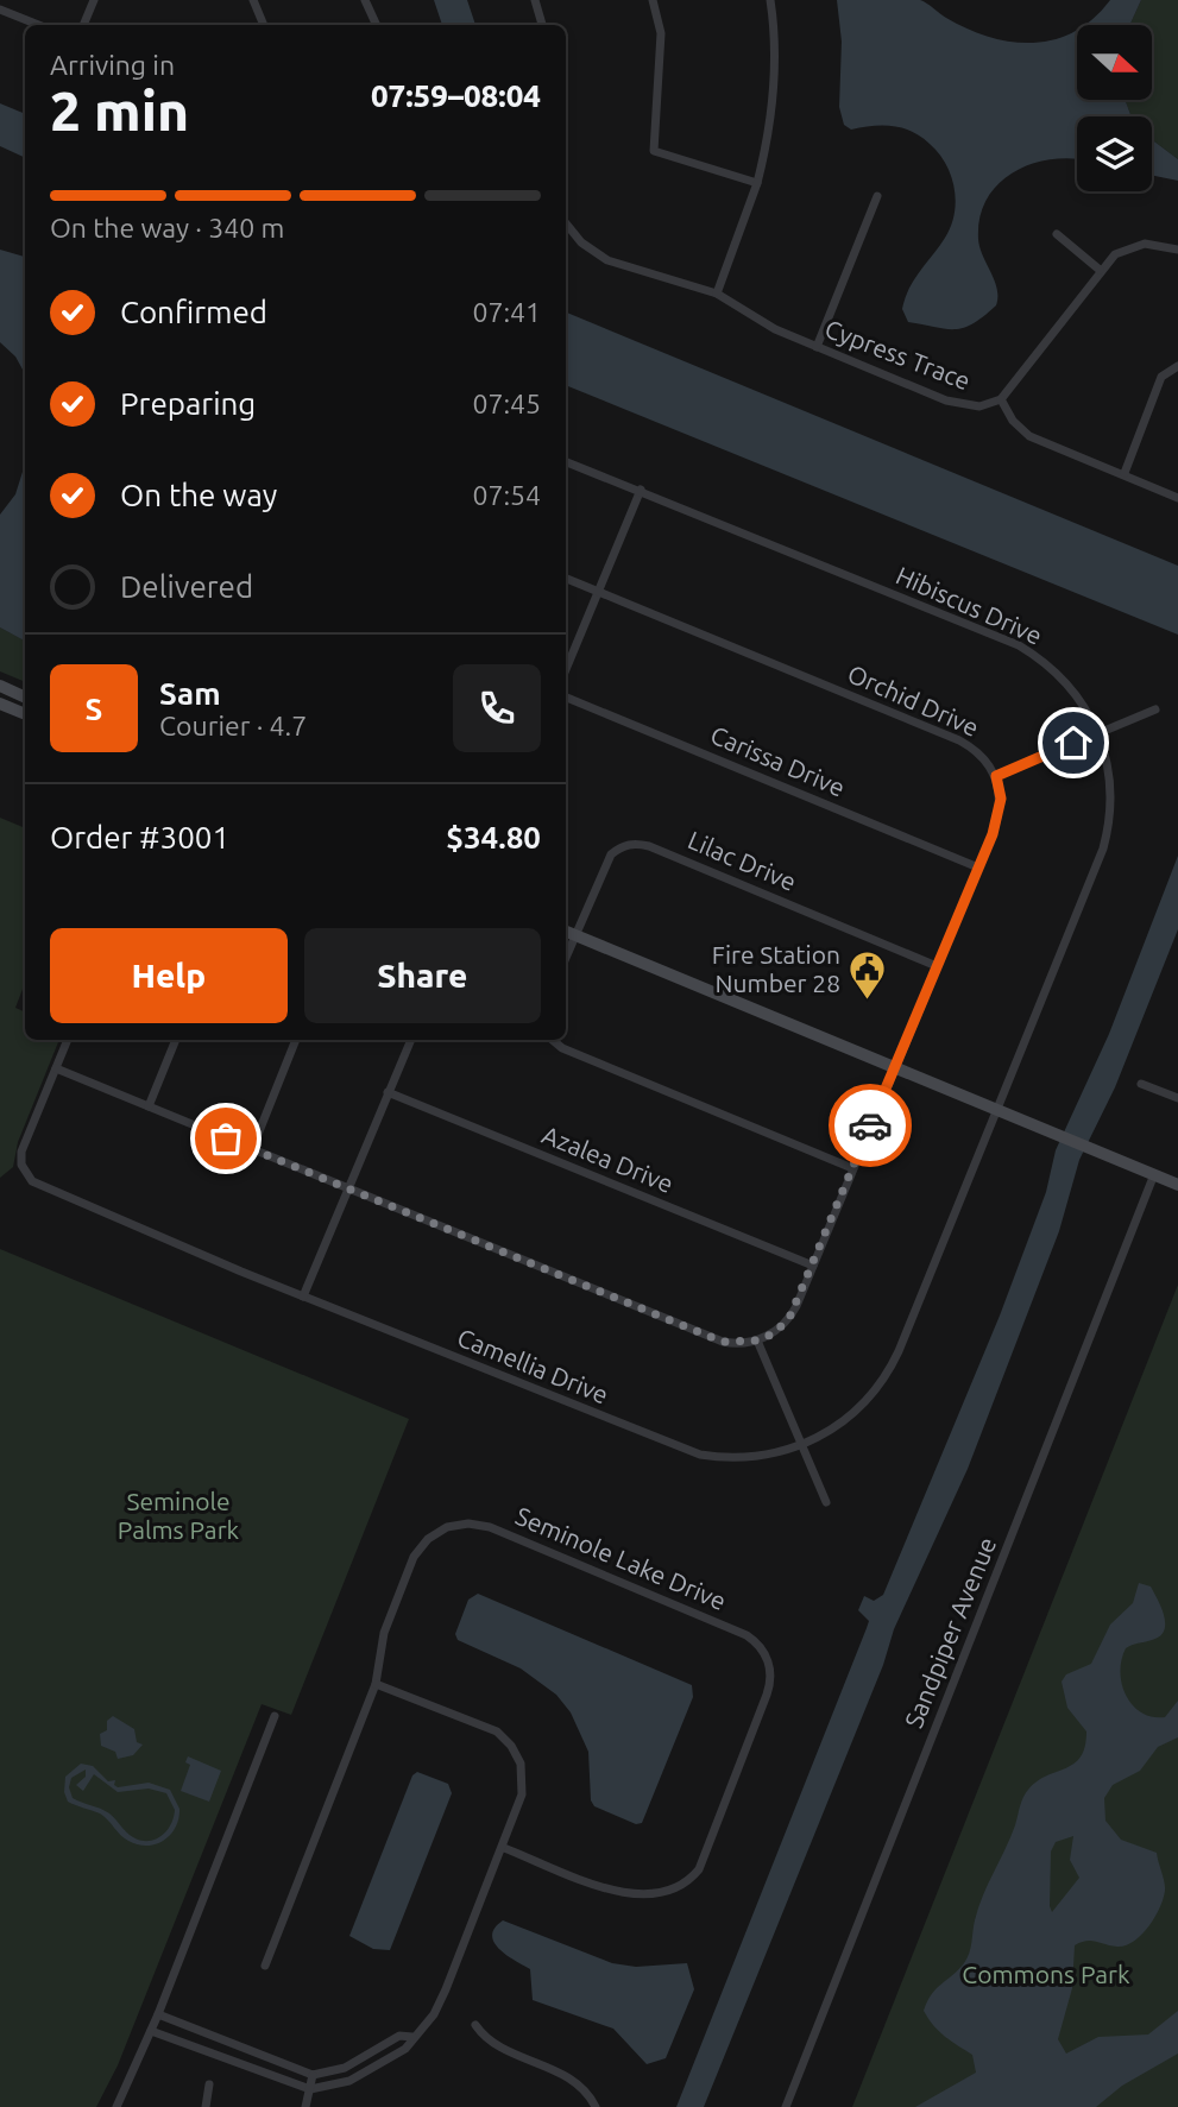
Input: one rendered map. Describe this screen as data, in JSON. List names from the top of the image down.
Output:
{
  "streets": {
    "street": [
      "Cypress Trace",
      "Hibiscus Drive",
      "Orchid Drive",
      "Carissa Drive",
      "Lilac Drive",
      "Azalea Drive",
      "Camellia Drive",
      "Seminole Lake Drive",
      "Sandpiper Avenue"
    ]
  },
  "crossings": [
    ["Hibiscus Drive", "Camellia Drive"]
  ],
  "parks": ["Seminole Palms Park", "Commons Park"],
  "places": {
    "public building": ["Fire Station Number 28"]
  },
  "north": "right",
  "page": {
    "heading": ["2 min", "Arriving in", "07:59–08:04"],
    "panel": [
      "Sam",
      "Courier · 4.7",
      "Order #3001",
      "$34.80"
    ],
    "bar": "On the way · 340 m",
    "list": [
      ["Confirmed", "07:41"],
      ["Preparing", "07:45"],
      ["On the way", "07:54"],
      "Delivered"
    ],
    "round": "S",
    "buttons": ["Help", "Share"]
  }
}
